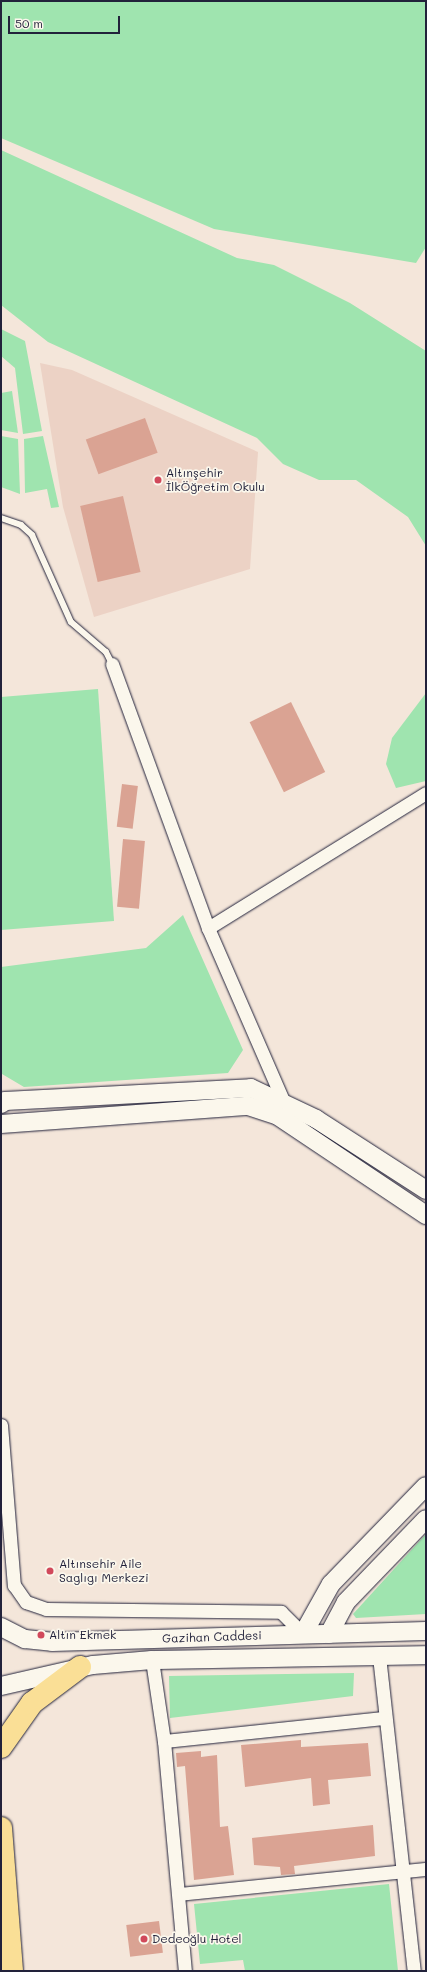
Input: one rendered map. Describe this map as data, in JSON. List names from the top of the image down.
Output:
{
  "streets": {
    "street": ["Gazihan Caddesi"]
  },
  "places": [
    "Altınşehir İlkÖğretim Okulu",
    "Altınsehir Aile Saglıgı Merkezi",
    "Altın Ekmek",
    "Dedeoğlu Hotel"
  ],
  "scale_bar": "50 m"
}
